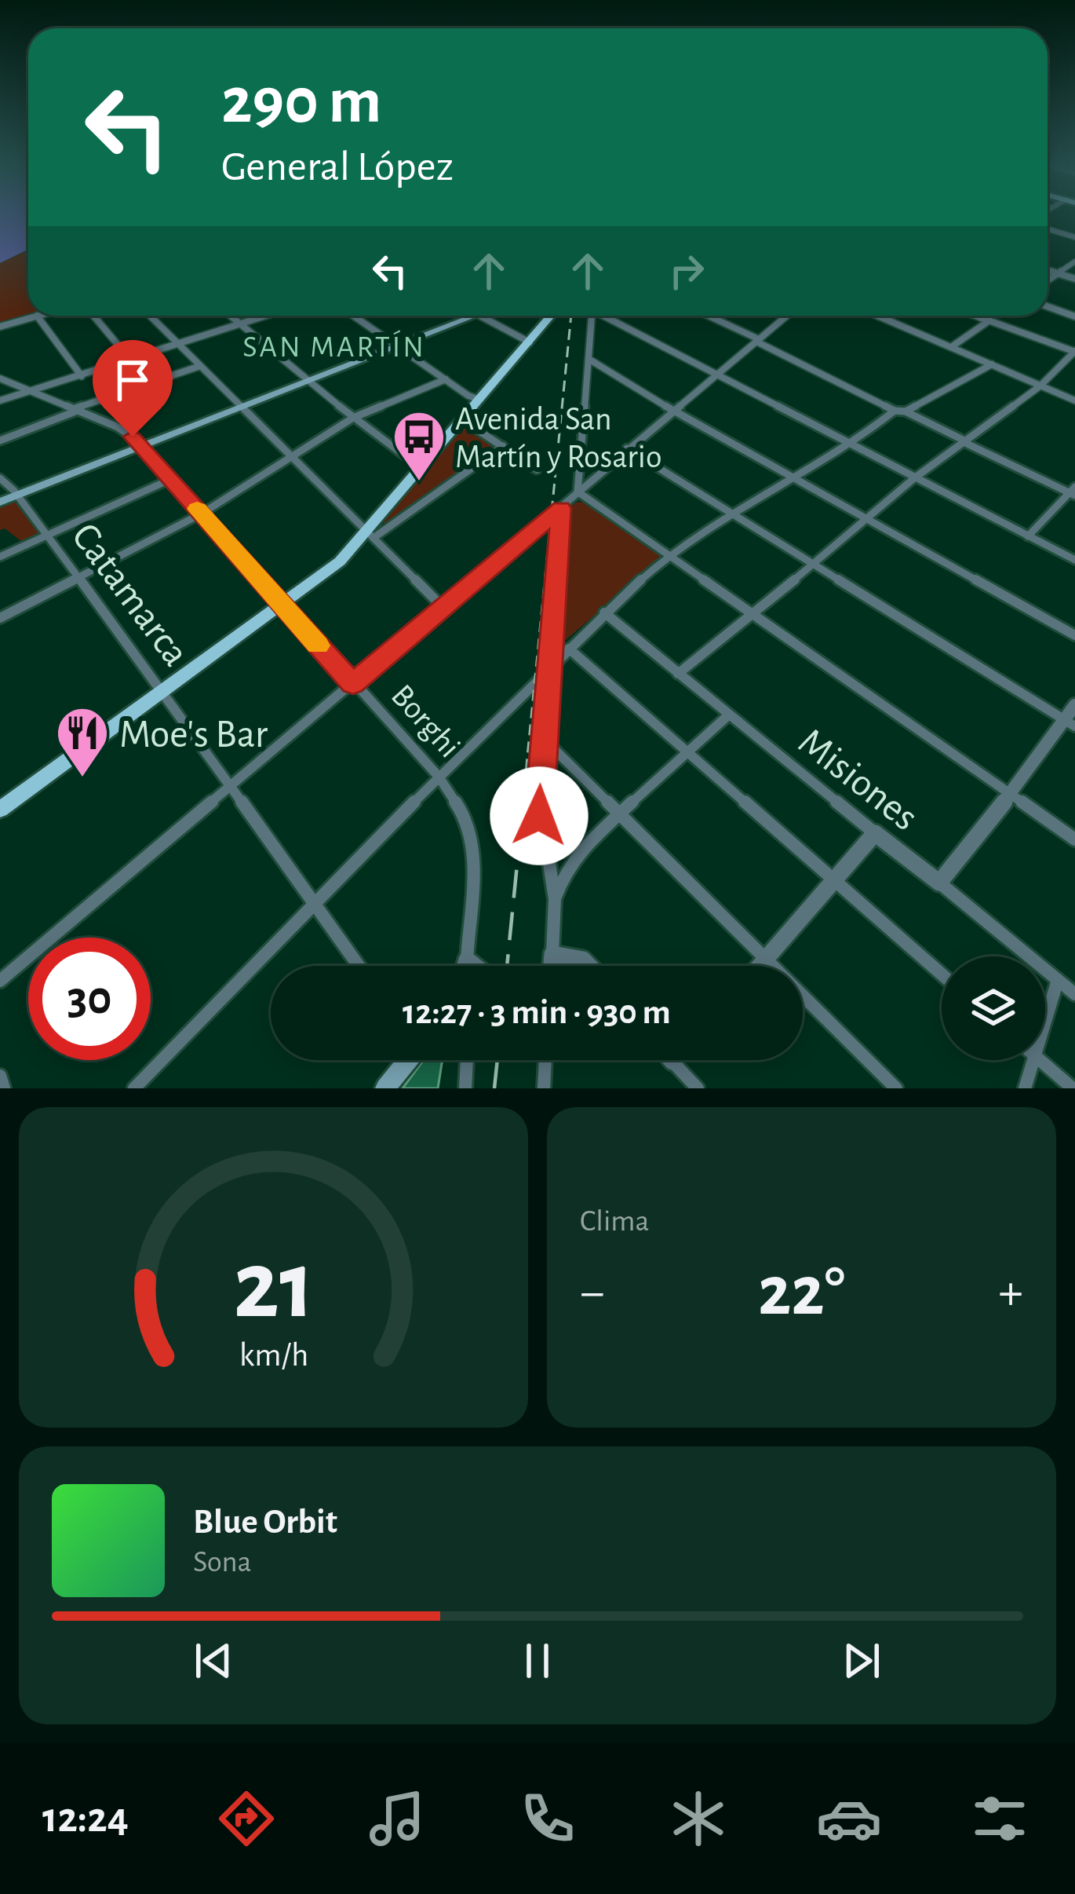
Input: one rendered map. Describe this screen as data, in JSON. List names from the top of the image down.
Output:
{
  "streets": {
    "street": ["Catamarca", "Borghi", "Misiones"]
  },
  "districts": ["SAN MARTÍN"],
  "places": {
    "bus stop": ["Avenida San Martín y Rosario"],
    "restaurant": ["Moe's Bar"]
  },
  "page": {
    "turn": ["290 m", "General López"],
    "limit": "30",
    "trip": "12:27 · 3 min · 930 m",
    "tile": "Clima",
    "heat": ["−", "22°", "+"],
    "song": ["Blue Orbit", "Sona"],
    "tabs": "12:24",
    "gauge": ["21", "km/h"]
  }
}
